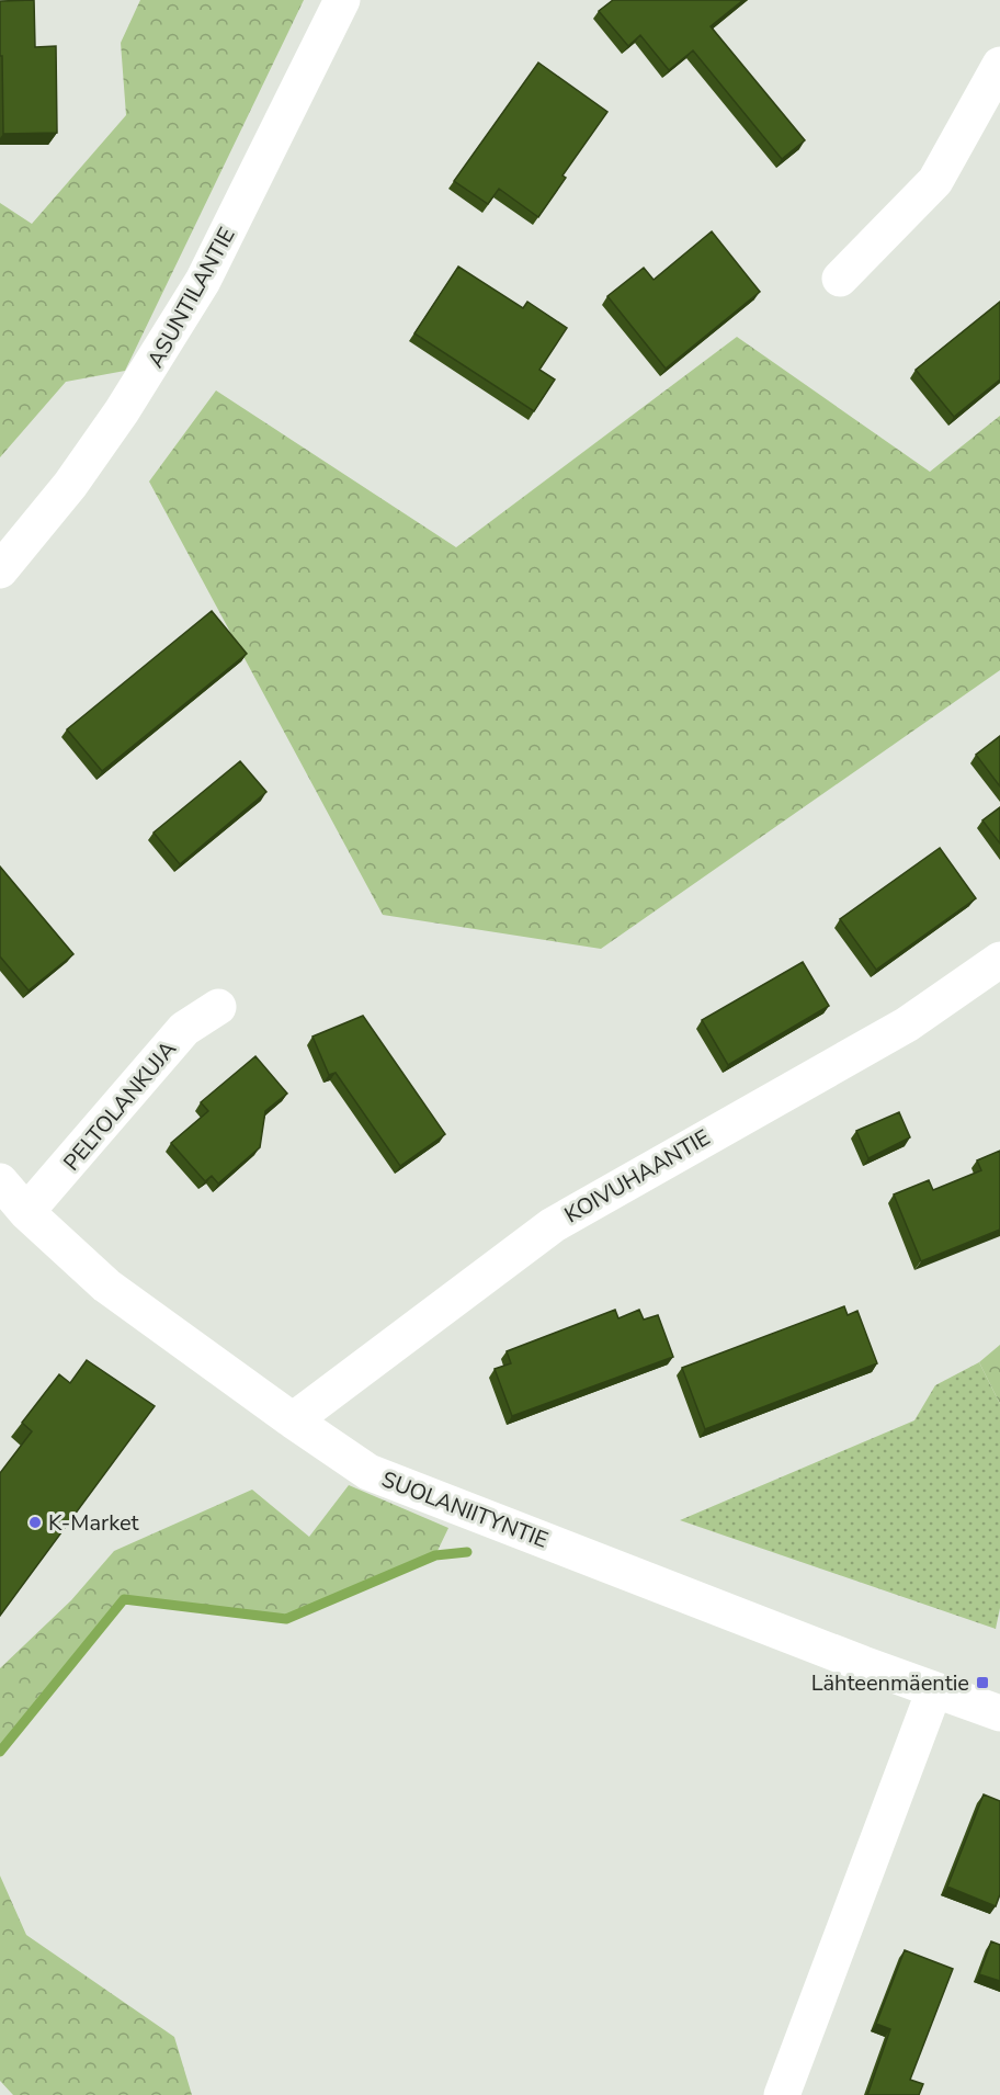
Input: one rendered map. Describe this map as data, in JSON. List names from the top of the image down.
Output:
{
  "streets": {
    "street": [
      "ASUNTILANTIE",
      "PELTOLANKUJA",
      "KOIVUHAANTIE",
      "SUOLANIITYNTIE"
    ]
  },
  "crossings": [
    ["PELTOLANKUJA", "SUOLANIITYNTIE"],
    ["KOIVUHAANTIE", "SUOLANIITYNTIE"]
  ],
  "places": {
    "other": ["K-Market"],
    "transit": ["Lähteenmäentie"]
  }
}
